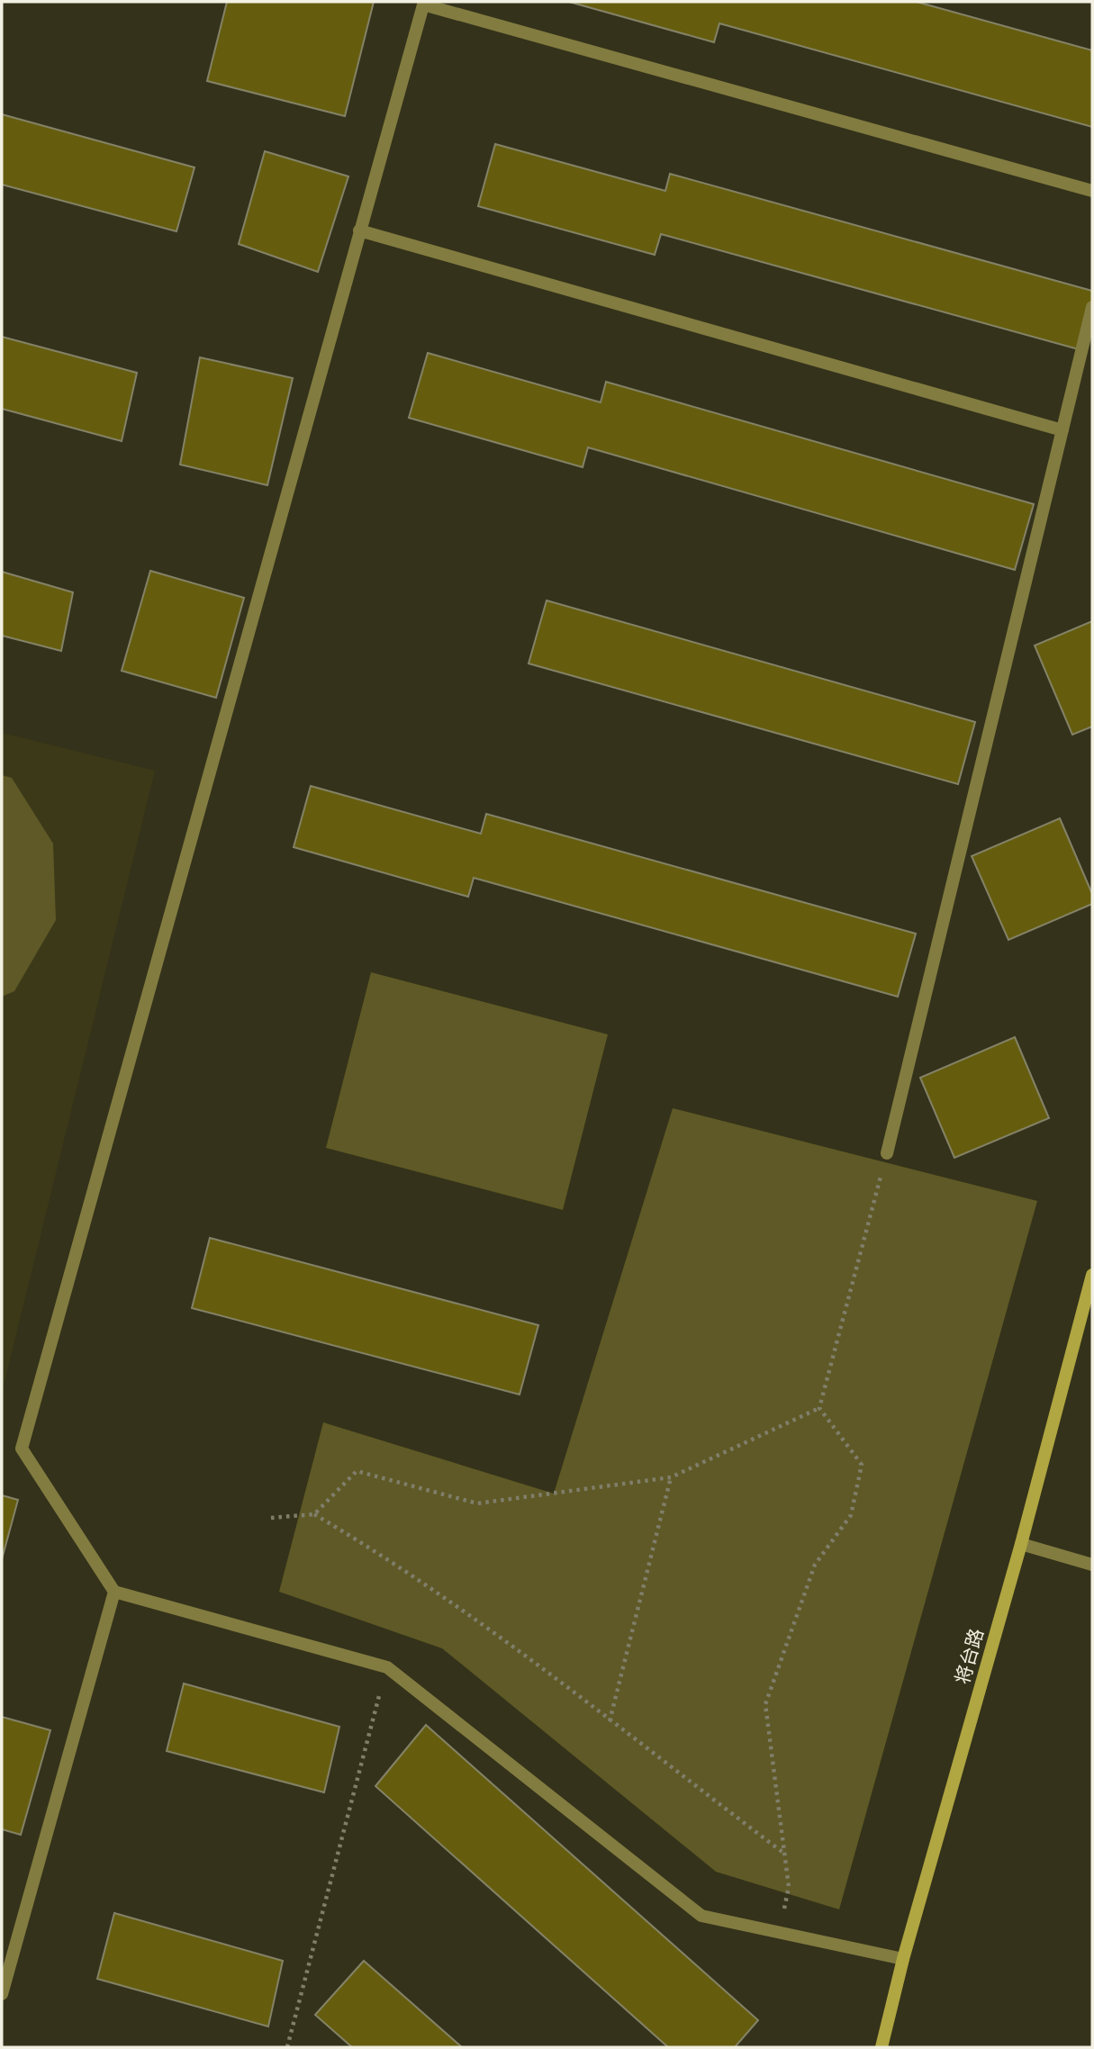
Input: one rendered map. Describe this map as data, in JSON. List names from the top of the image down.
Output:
{
  "streets": {
    "main road": ["将台路"]
  }
}
